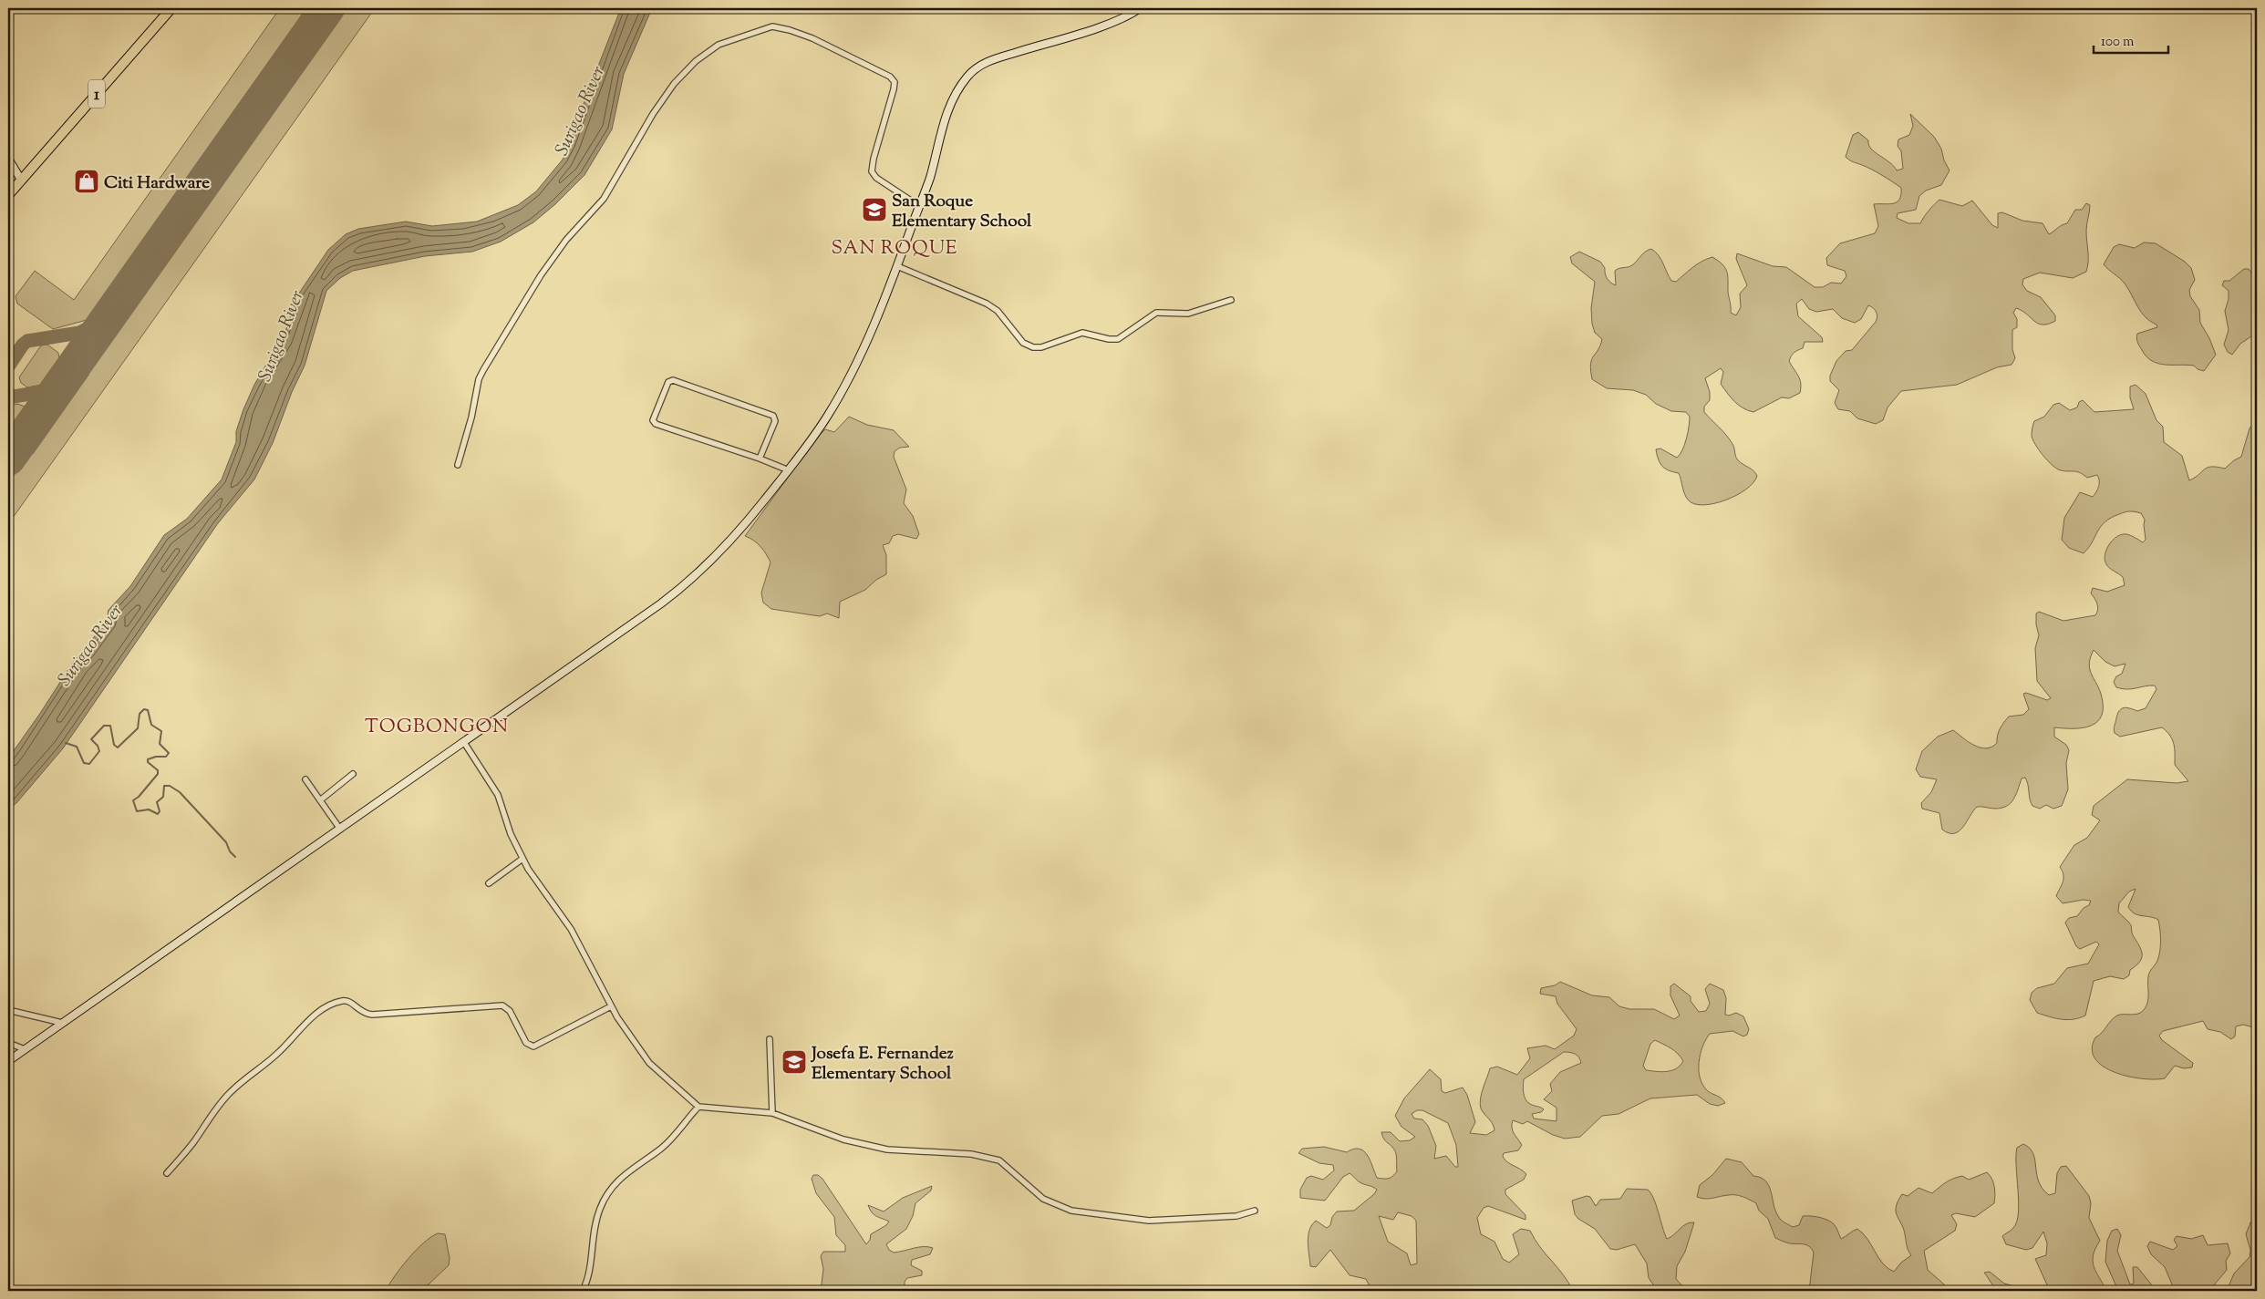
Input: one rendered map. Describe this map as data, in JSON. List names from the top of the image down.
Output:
{
  "streets": {
    "highway": ["1"]
  },
  "districts": ["SAN ROQUE", "TOGBONGON"],
  "water": ["Surigao River"],
  "places": {
    "shop": ["Citi Hardware"],
    "school or university": ["San Roque Elementary School", "Josefa E. Fernandez Elementary School"]
  },
  "scale_bar": "100 m"
}
